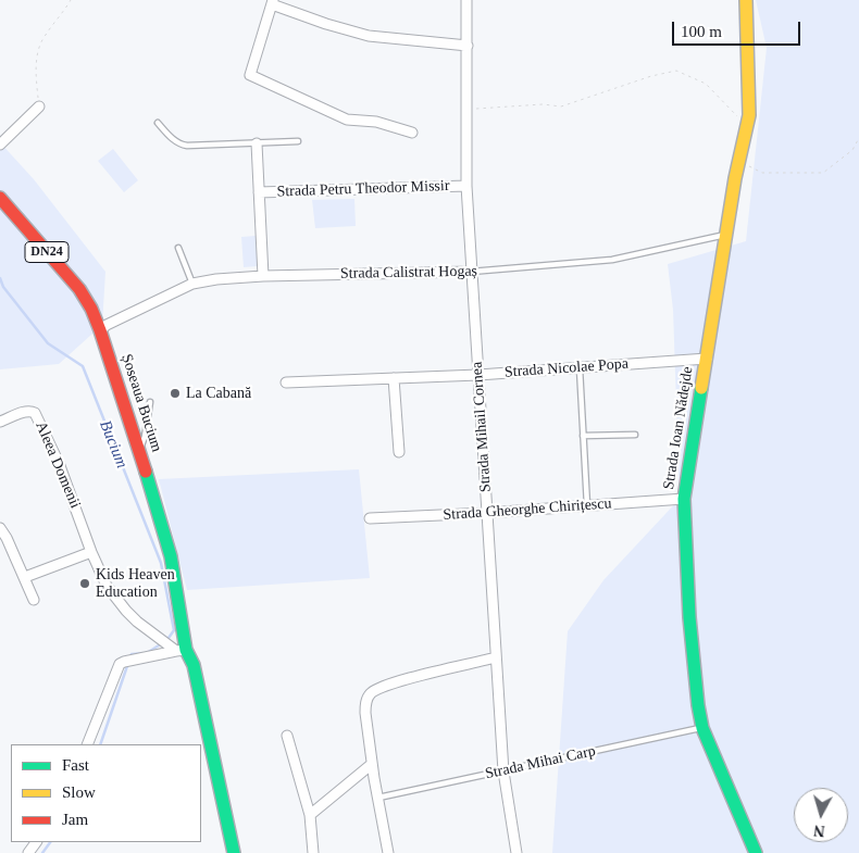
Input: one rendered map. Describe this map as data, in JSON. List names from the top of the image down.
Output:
{
  "streets": {
    "main road": ["DN24", "Șoseaua Bucium", "Strada Ioan Nădejde"],
    "street": [
      "Strada Petru Theodor Missir",
      "Strada Calistrat Hogaș",
      "Strada Nicolae Popa",
      "Strada Mihail Cornea",
      "Aleea Domenii",
      "Strada Gheorghe Chirițescu"
    ],
    "lane": ["Strada Mihai Carp"]
  },
  "crossings": [
    ["Strada Petru Theodor Missir", "Strada Calistrat Hogaș"],
    ["Strada Petru Theodor Missir", "Strada Mihail Cornea"],
    ["Strada Calistrat Hogaș", "Șoseaua Bucium"],
    ["Strada Calistrat Hogaș", "Strada Mihail Cornea"],
    ["Strada Calistrat Hogaș", "Strada Ioan Nădejde"],
    ["Strada Nicolae Popa", "Strada Mihail Cornea"],
    ["Strada Nicolae Popa", "Strada Ioan Nădejde"],
    ["Șoseaua Bucium", "Aleea Domenii"],
    ["Strada Mihail Cornea", "Strada Gheorghe Chirițescu"],
    ["Strada Mihail Cornea", "Strada Mihai Carp"],
    ["Strada Ioan Nădejde", "Strada Gheorghe Chirițescu"],
    ["Strada Ioan Nădejde", "Strada Mihai Carp"]
  ],
  "water": ["Bucium"],
  "places": ["La Cabană", "Kids Heaven Education"],
  "legend": ["Fast", "Slow", "Jam"],
  "scale_bar": "100 m",
  "north": "bottom"
}
